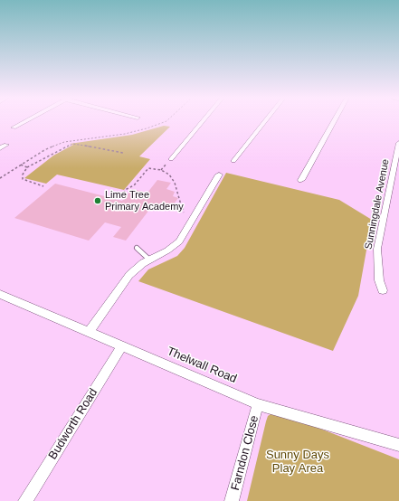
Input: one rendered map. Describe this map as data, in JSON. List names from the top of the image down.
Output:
{
  "streets": {
    "street": [
      "Sunningdale Avenue",
      "Thelwall Road",
      "Budworth Road",
      "Farndon Close"
    ]
  },
  "crossings": [
    ["Thelwall Road", "Budworth Road"],
    ["Thelwall Road", "Farndon Close"]
  ],
  "parks": ["Sunny Days Play Area"],
  "places": ["Lime Tree Primary Academy"]
}
